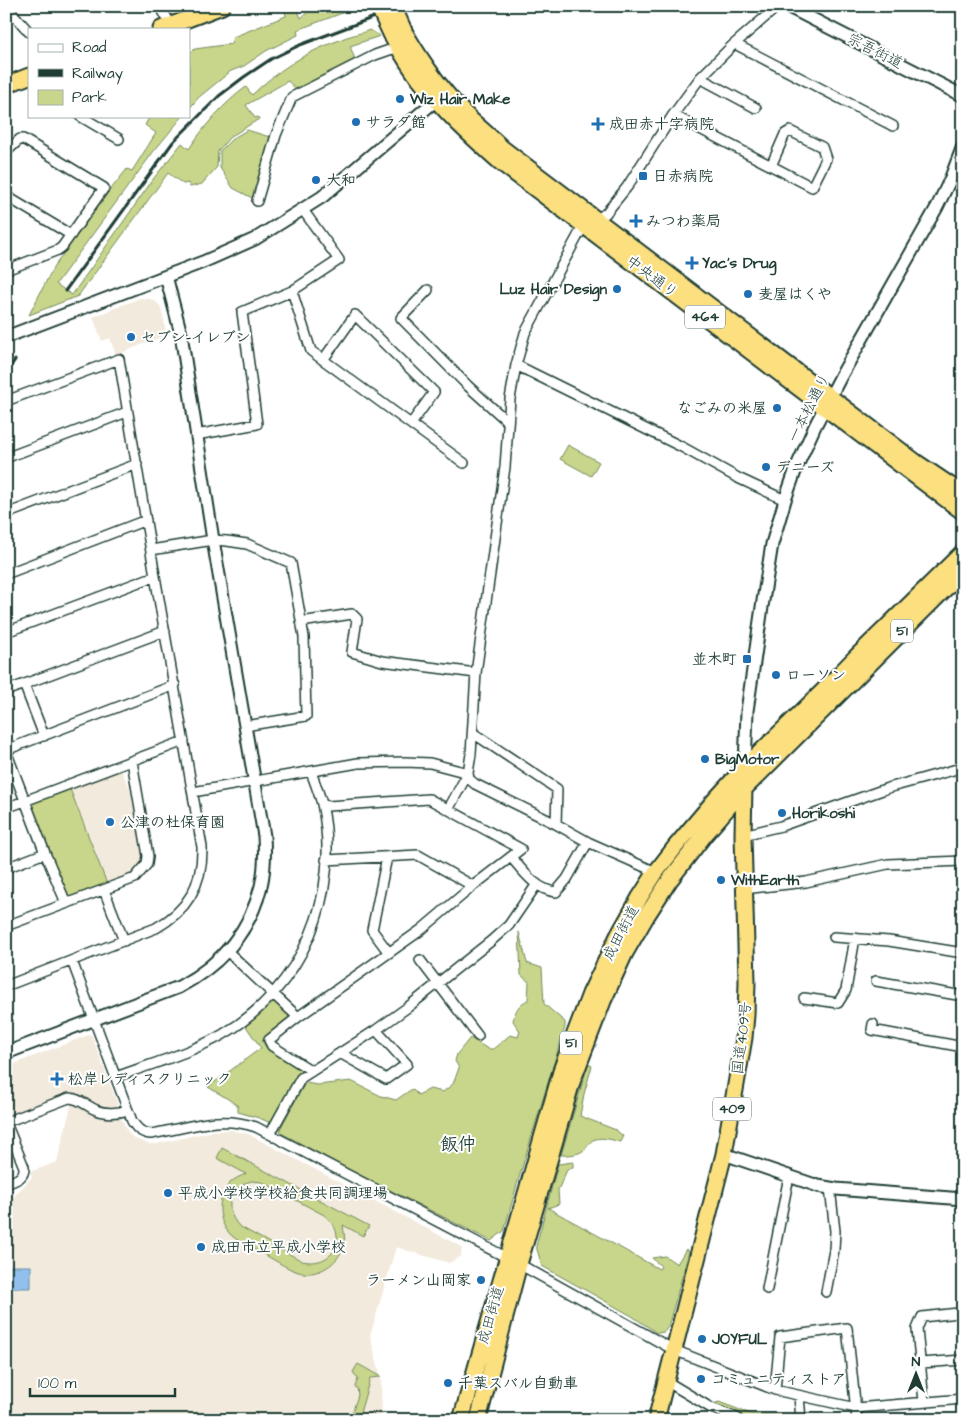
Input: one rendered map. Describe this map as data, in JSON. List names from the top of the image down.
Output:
{
  "streets": {
    "highway": [
      "中央通り",
      "464",
      "51",
      "成田街道",
      "国道409号",
      "409"
    ],
    "street": ["宗吾街道", "一本松通り"]
  },
  "crossings": [
    ["中央通り", "一本松通り"],
    ["一本松通り", "成田街道"],
    ["一本松通り", "国道409号"],
    ["成田街道", "国道409号"]
  ],
  "districts": ["飯仲"],
  "places": {
    "other": [
      "Wiz Hair Make",
      "サラダ館",
      "大和",
      "Luz Hair Design",
      "麦屋はくや",
      "セブン-イレブン",
      "なごみの米屋",
      "デニーズ",
      "ローソン",
      "BigMotor",
      "Horikoshi",
      "公津の杜保育園",
      "WithEarth",
      "平成小学校学校給食共同調理場",
      "成田市立平成小学校",
      "ラーメン山岡家",
      "JOYFUL",
      "コミュニティストア",
      "千葉スバル自動車"
    ],
    "health": [
      "成田赤十字病院",
      "みつわ薬局",
      "Yac's Drug",
      "松岸レディスクリニック"
    ],
    "transit": ["日赤病院", "並木町"]
  },
  "legend": ["Road", "Railway", "Park"],
  "scale_bar": "100 m",
  "north": "top"
}
